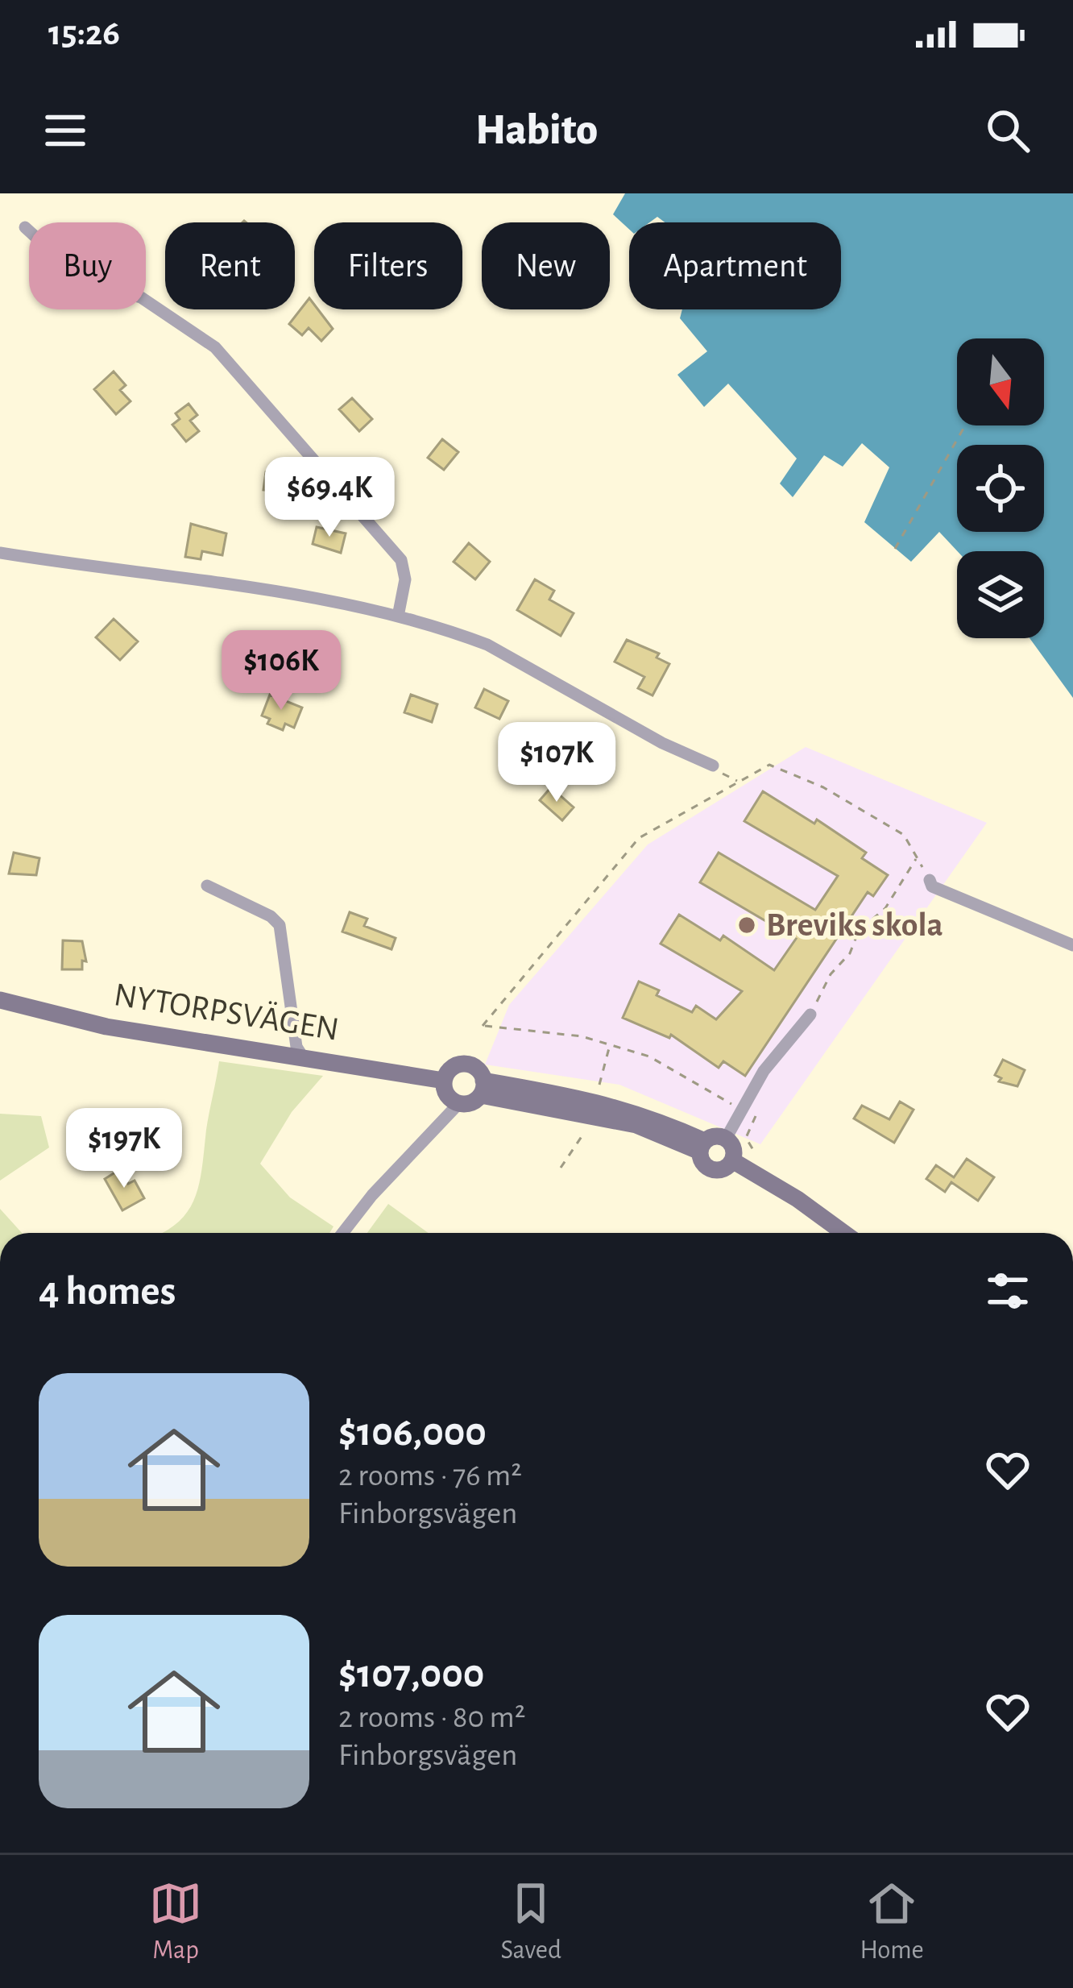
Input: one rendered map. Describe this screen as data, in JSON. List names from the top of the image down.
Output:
{
  "streets": {
    "street": ["NYTORPSVÄGEN"]
  },
  "places": ["Breviks skola"],
  "north": "bottom",
  "page": {
    "status": "15:26",
    "header": "Habito",
    "chip": [
      "Buy",
      "Rent",
      "Filters",
      "New",
      "Apartment"
    ],
    "price": [
      "$69.4K",
      "$106K",
      "$107K",
      "$197K"
    ],
    "heading": "4 homes",
    "list": [
      {
        "name": "$106,000",
        "note": "2 rooms · 76 m² · Finborgsvägen"
      },
      {
        "name": "$107,000",
        "note": "2 rooms · 80 m² · Finborgsvägen"
      }
    ],
    "tabs": ["Map", "Saved", "Home"]
  }
}
